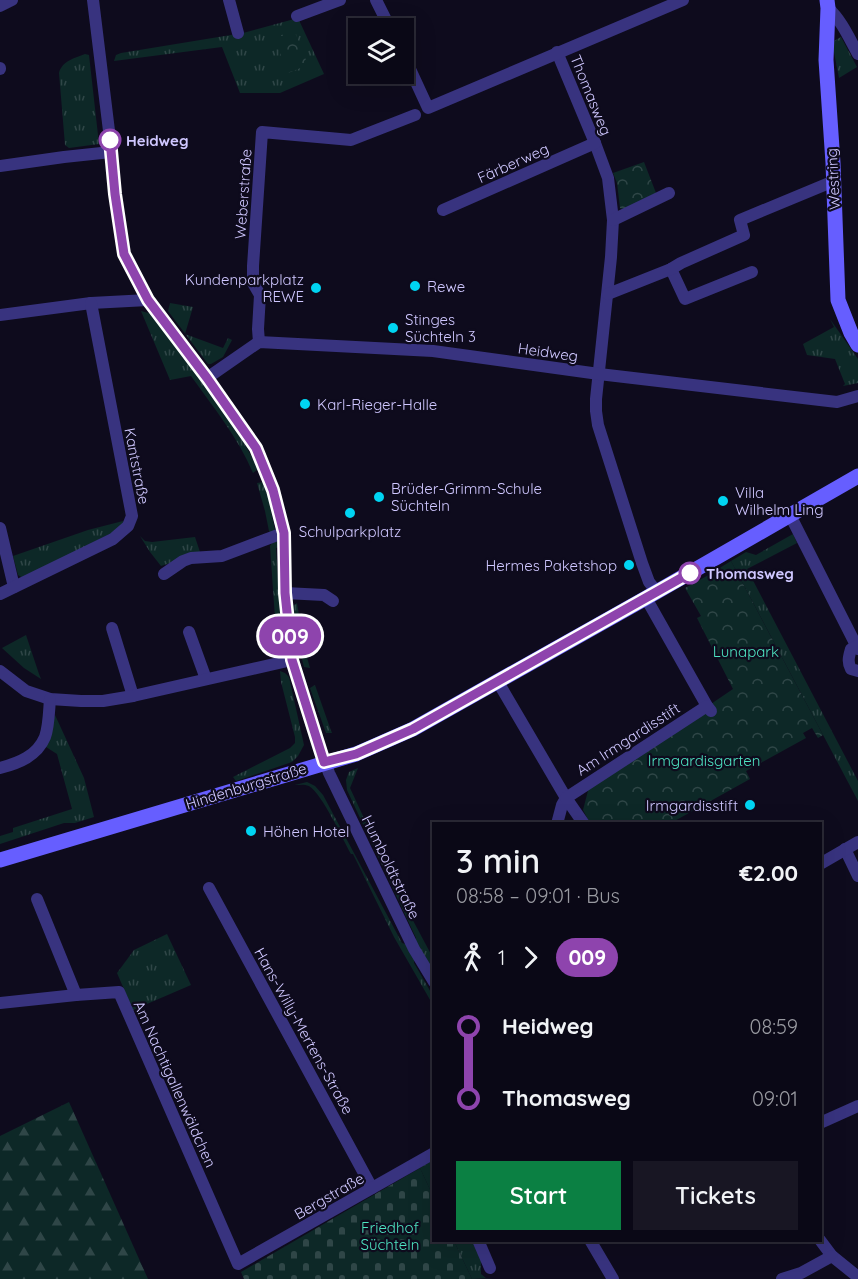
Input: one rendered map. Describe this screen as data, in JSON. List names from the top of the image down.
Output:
{
  "streets": {
    "main road": ["Westring", "Hindenburgstraße"],
    "street": [
      "Thomasweg",
      "Färberweg",
      "Weberstraße",
      "Heidweg",
      "Kantstraße",
      "Am Irmgardisstift",
      "Humboldtstraße",
      "Hans-Willy-Mertens-Straße",
      "Am Nachtigallenwäldchen",
      "Bergstraße"
    ]
  },
  "crossings": [
    ["Thomasweg", "Färberweg"],
    ["Thomasweg", "Heidweg"],
    ["Thomasweg", "Am Irmgardisstift"],
    ["Thomasweg", "Hindenburgstraße"],
    ["Weberstraße", "Heidweg"],
    ["Am Irmgardisstift", "Hindenburgstraße"],
    ["Hindenburgstraße", "Humboldtstraße"],
    ["Hans-Willy-Mertens-Straße", "Bergstraße"],
    ["Am Nachtigallenwäldchen", "Bergstraße"]
  ],
  "parks": ["Lunapark", "Irmgardisgarten", "Friedhof Süchteln"],
  "places": [
    "Heidweg",
    "Rewe",
    "Kundenparkplatz REWE",
    "Stinges Süchteln 3",
    "Karl-Rieger-Halle",
    "Brüder-Grimm-Schule Süchteln",
    "Villa Wilhelm Ling",
    "Schulparkplatz",
    "Hermes Paketshop",
    "Thomasweg",
    "Irmgardisstift",
    "Höhen Hotel"
  ],
  "lines": ["bus line 009"],
  "page": {
    "on_map": "009",
    "heading": ["3 min", "08:58 – 09:01 · Bus", "€2.00"],
    "legs": ["1", "009"],
    "list": [
      {
        "name": "Heidweg",
        "value": "08:59"
      },
      {
        "name": "Thomasweg",
        "value": "09:01"
      }
    ],
    "buttons": ["Start", "Tickets"]
  }
}
